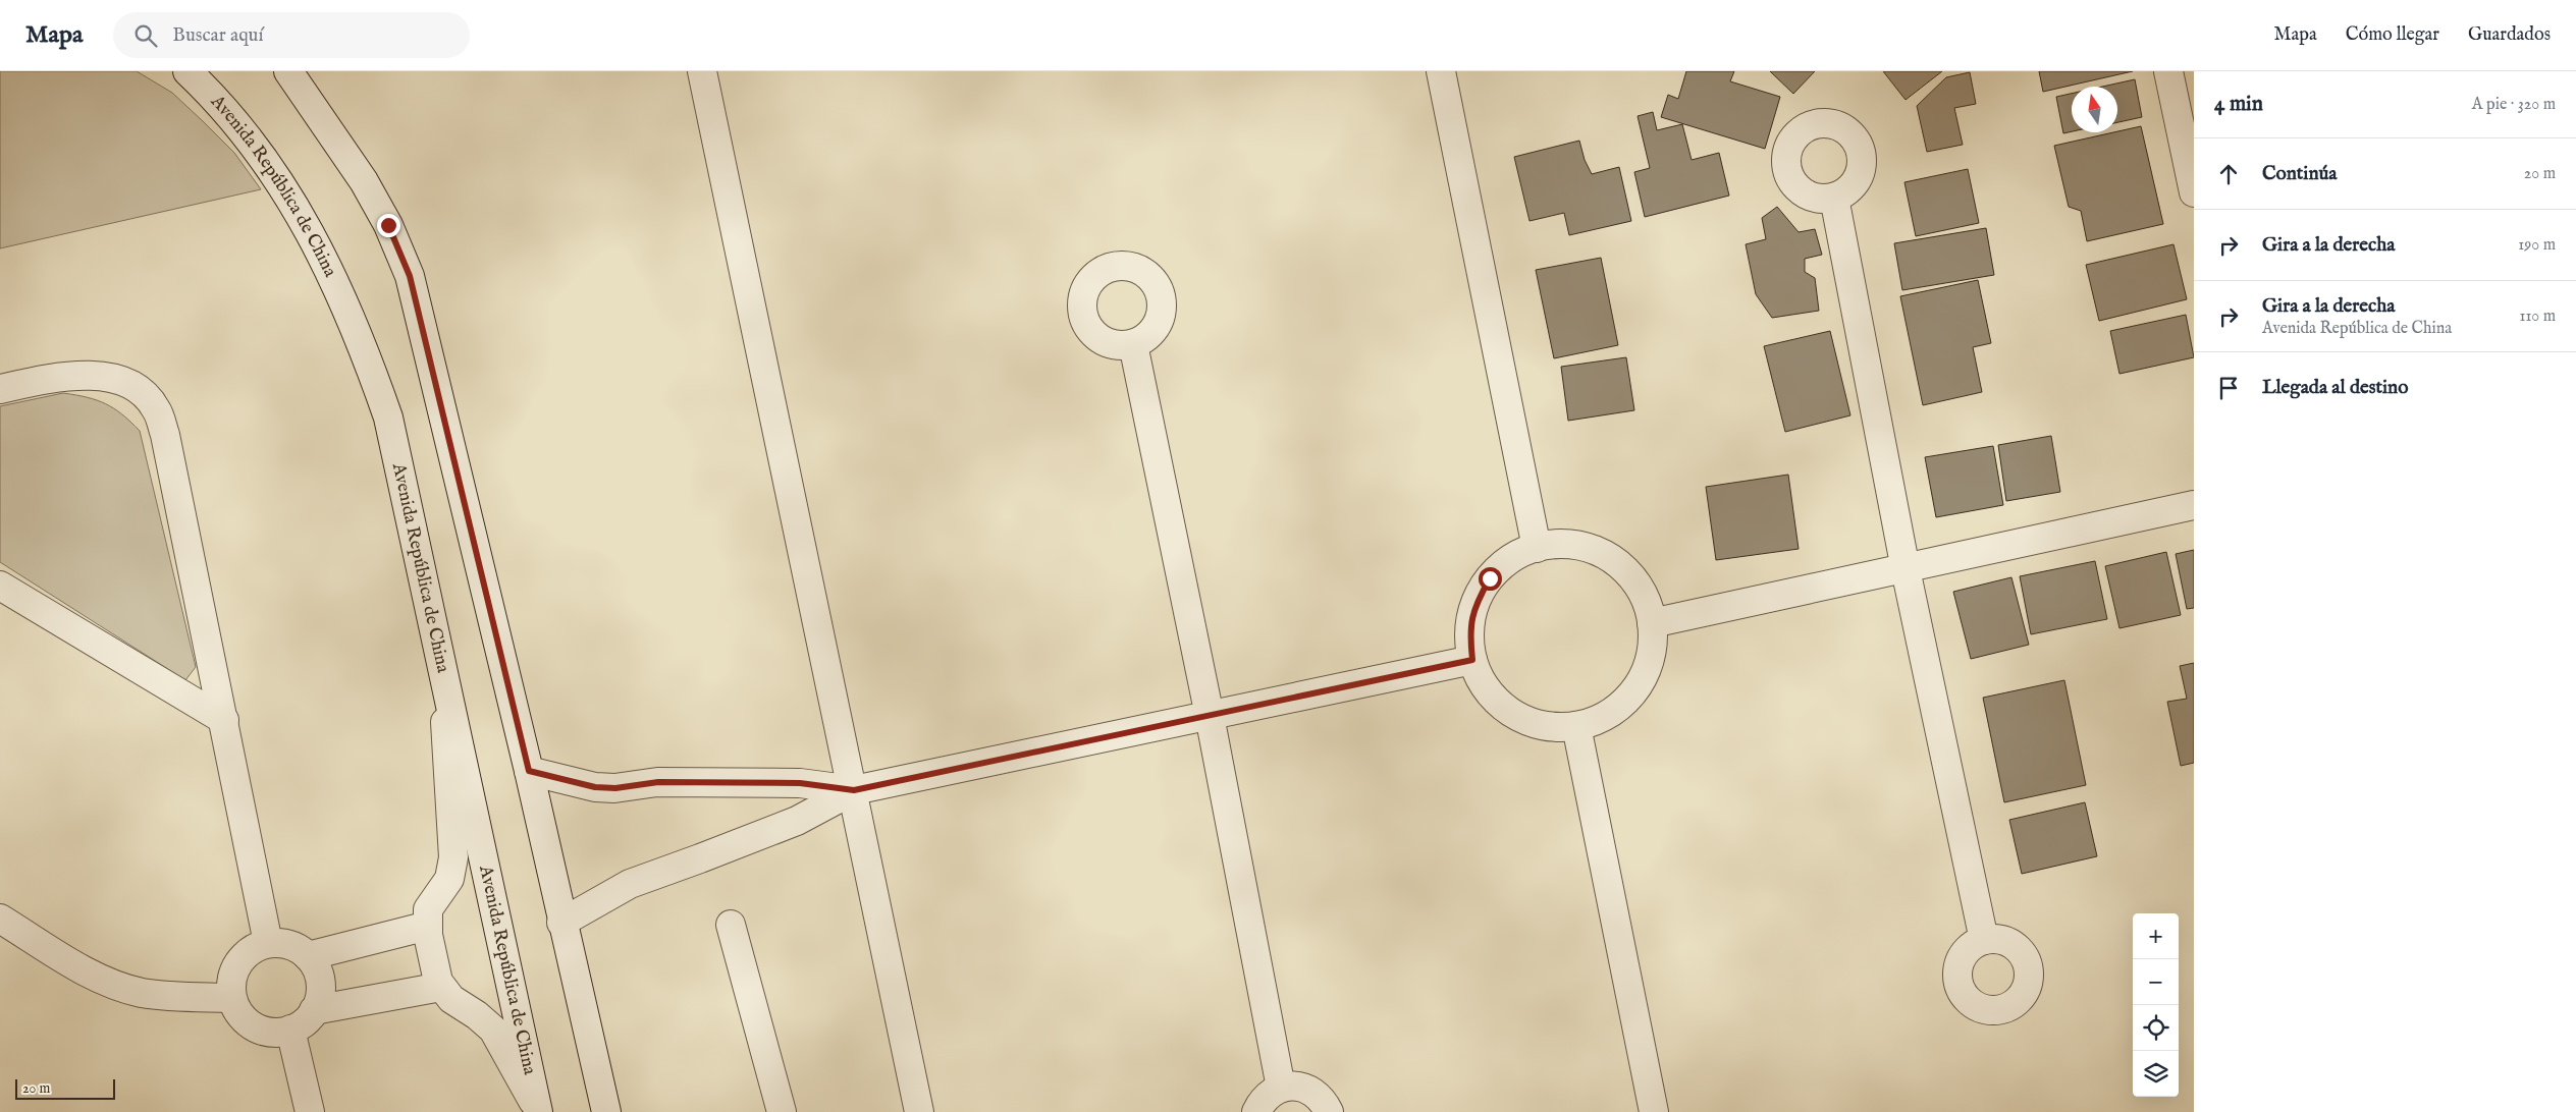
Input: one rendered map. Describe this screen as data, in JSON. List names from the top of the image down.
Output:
{
  "streets": {
    "street": ["Avenida República de China"]
  },
  "scale_bar": "20 m",
  "north": "top",
  "page": {
    "header": "Mapa",
    "search": "Buscar aquí",
    "nav": ["Mapa", "Cómo llegar", "Guardados"],
    "heading": ["4 min", "A pie · 320 m"],
    "list": [
      ["Continúa", "20 m"],
      ["Gira a la derecha", "190 m"],
      ["Gira a la derecha", "Avenida República de China", "110 m"],
      "Llegada al destino"
    ],
    "map_buttons": ["+", "−"],
    "scale": "20 m"
  }
}
